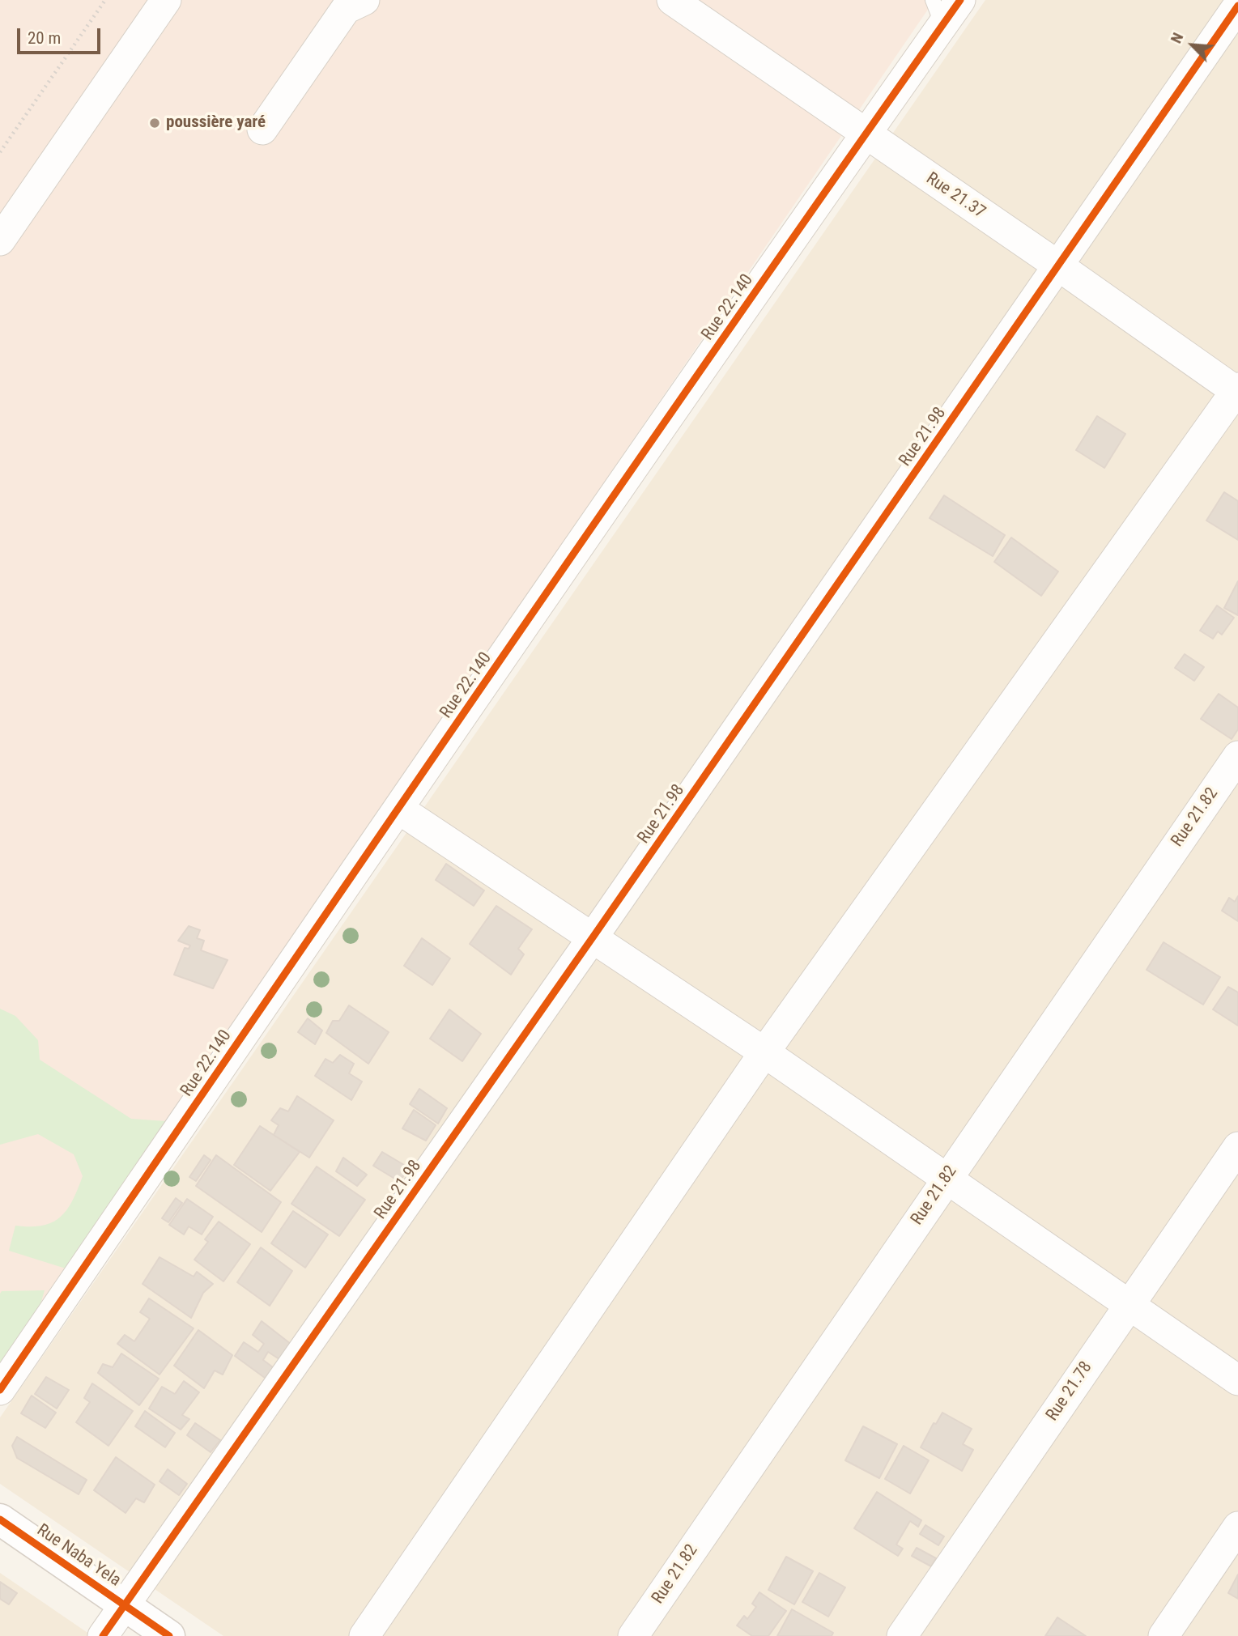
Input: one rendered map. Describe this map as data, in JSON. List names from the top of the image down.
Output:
{
  "streets": {
    "street": [
      "Rue 21.37",
      "Rue 22.140",
      "Rue 21.98",
      "Rue 21.82",
      "Rue 21.78",
      "Rue Naba Yela"
    ]
  },
  "crossings": [
    ["Rue 21.37", "Rue 22.140"],
    ["Rue 21.37", "Rue 21.98"],
    ["Rue 21.98", "Rue Naba Yela"]
  ],
  "places": ["poussière yaré"],
  "scale_bar": "20 m",
  "north": "top left"
}
